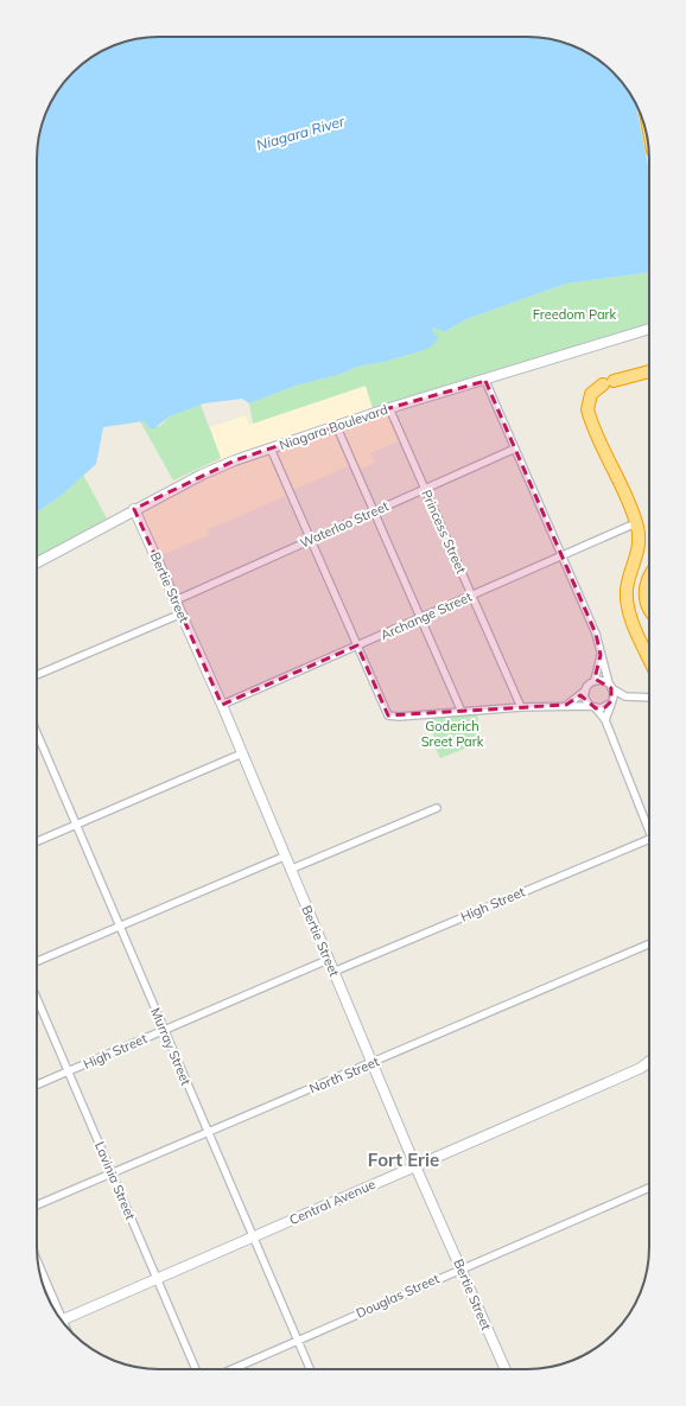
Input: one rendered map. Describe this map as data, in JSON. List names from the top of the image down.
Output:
{
  "streets": {
    "main road": ["Niagara Boulevard", "Bertie Street", "Central Avenue"],
    "street": [
      "Waterloo Street",
      "Princess Street",
      "Archange Street",
      "High Street",
      "Murray Street",
      "North Street",
      "Lavinia Street",
      "Douglas Street"
    ]
  },
  "crossings": [
    ["Niagara Boulevard", "Princess Street"],
    ["Niagara Boulevard", "Bertie Street"],
    ["Waterloo Street", "Princess Street"],
    ["Waterloo Street", "Bertie Street"],
    ["Princess Street", "Archange Street"],
    ["Bertie Street", "Archange Street"],
    ["Bertie Street", "High Street"],
    ["Bertie Street", "North Street"],
    ["Bertie Street", "Central Avenue"],
    ["Bertie Street", "Douglas Street"],
    ["High Street", "Murray Street"],
    ["High Street", "Lavinia Street"],
    ["Murray Street", "North Street"],
    ["Murray Street", "Central Avenue"],
    ["Murray Street", "Douglas Street"],
    ["North Street", "Lavinia Street"],
    ["Lavinia Street", "Central Avenue"]
  ],
  "districts": ["Fort Erie"],
  "water": ["Niagara River"],
  "parks": ["Freedom Park", "Goderich Sreet Park"]
}
